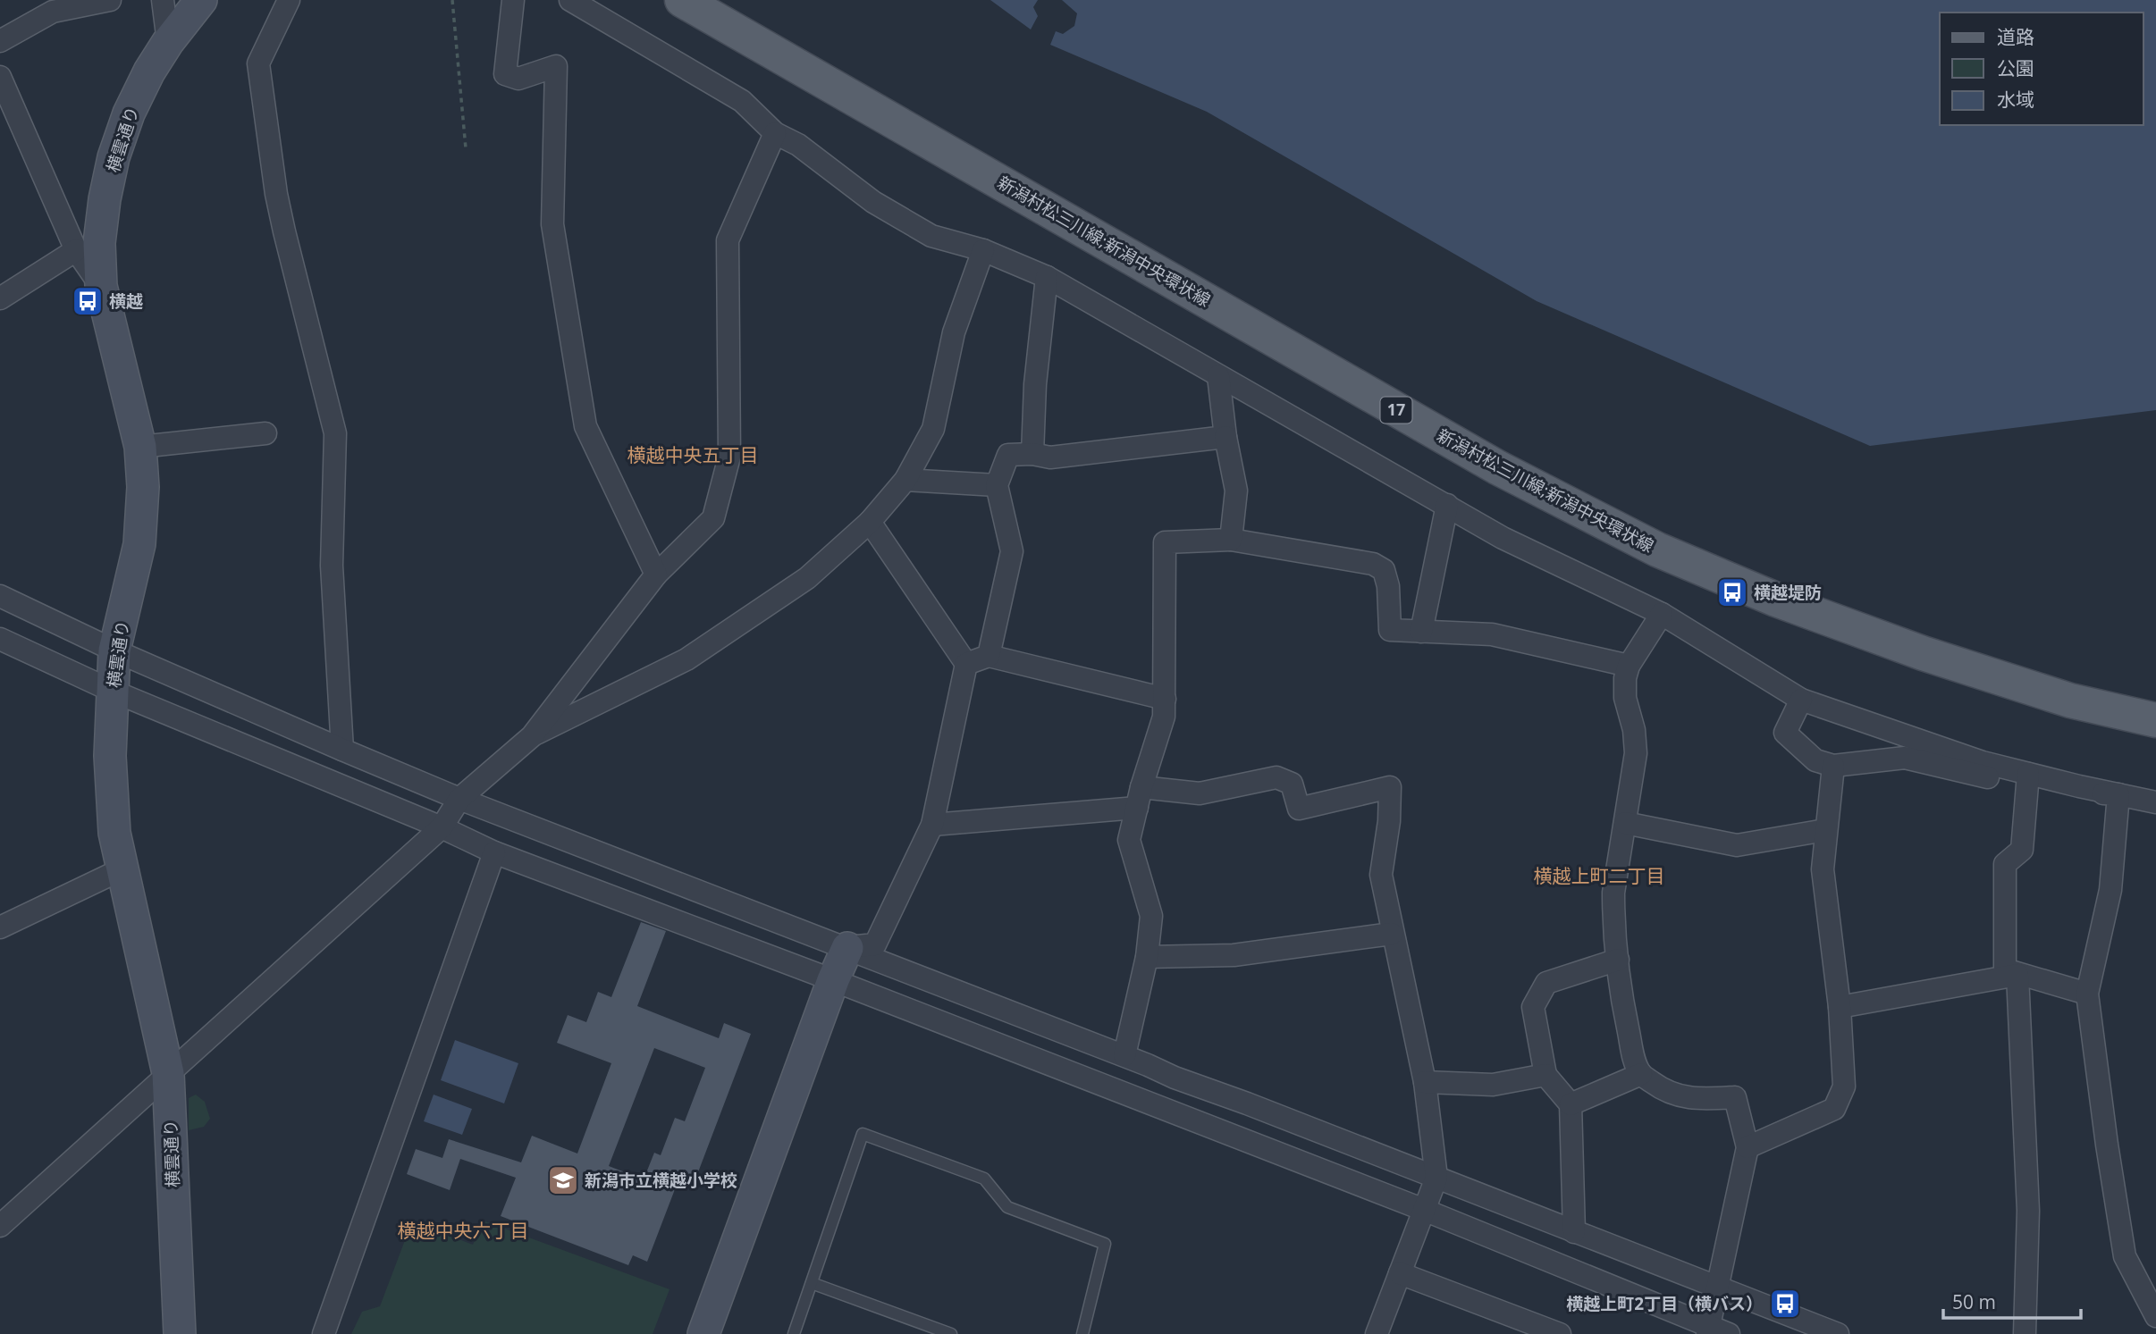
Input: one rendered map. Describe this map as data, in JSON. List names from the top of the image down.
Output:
{
  "streets": {
    "main road": ["横雲通り", "新潟村松三川線;新潟中央環状線", "17"]
  },
  "districts": ["横越中央五丁目", "横越上町二丁目", "横越中央六丁目"],
  "places": {
    "bus stop": ["横越", "横越堤防", "横越上町2丁目（横バス）"],
    "school or university": ["新潟市立横越小学校"]
  },
  "legend": ["道路", "公園", "水域"],
  "scale_bar": "50 m"
}
